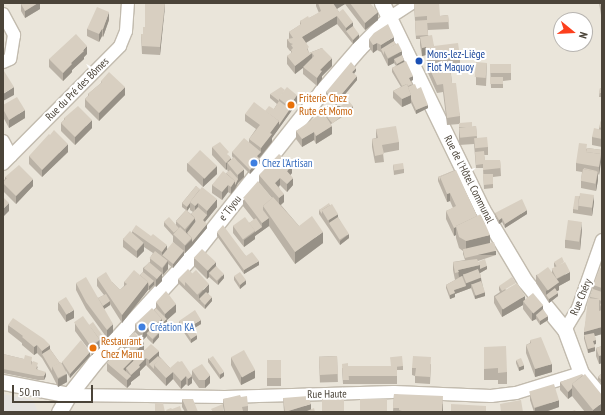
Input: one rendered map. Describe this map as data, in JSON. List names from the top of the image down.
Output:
{
  "streets": {
    "street": [
      "Rue du Pré des Bômes",
      "Rue de l'Hôtel Communal",
      "e' Tiyou",
      "Rue Chéry",
      "Rue Haute"
    ]
  },
  "crossings": [
    ["Rue de l'Hôtel Communal", "e' Tiyou"],
    ["Rue de l'Hôtel Communal", "Rue Chéry"],
    ["Rue de l'Hôtel Communal", "Rue Haute"],
    ["e' Tiyou", "Rue Haute"]
  ],
  "places": [
    "Mons-lez-Liège Flot Maquoy",
    "Friterie Chez Rute et Momo",
    "Chez l'Artisan",
    "Création KA",
    "Restaurant Chez Manu"
  ],
  "scale_bar": "50 m",
  "north": "right"
}
